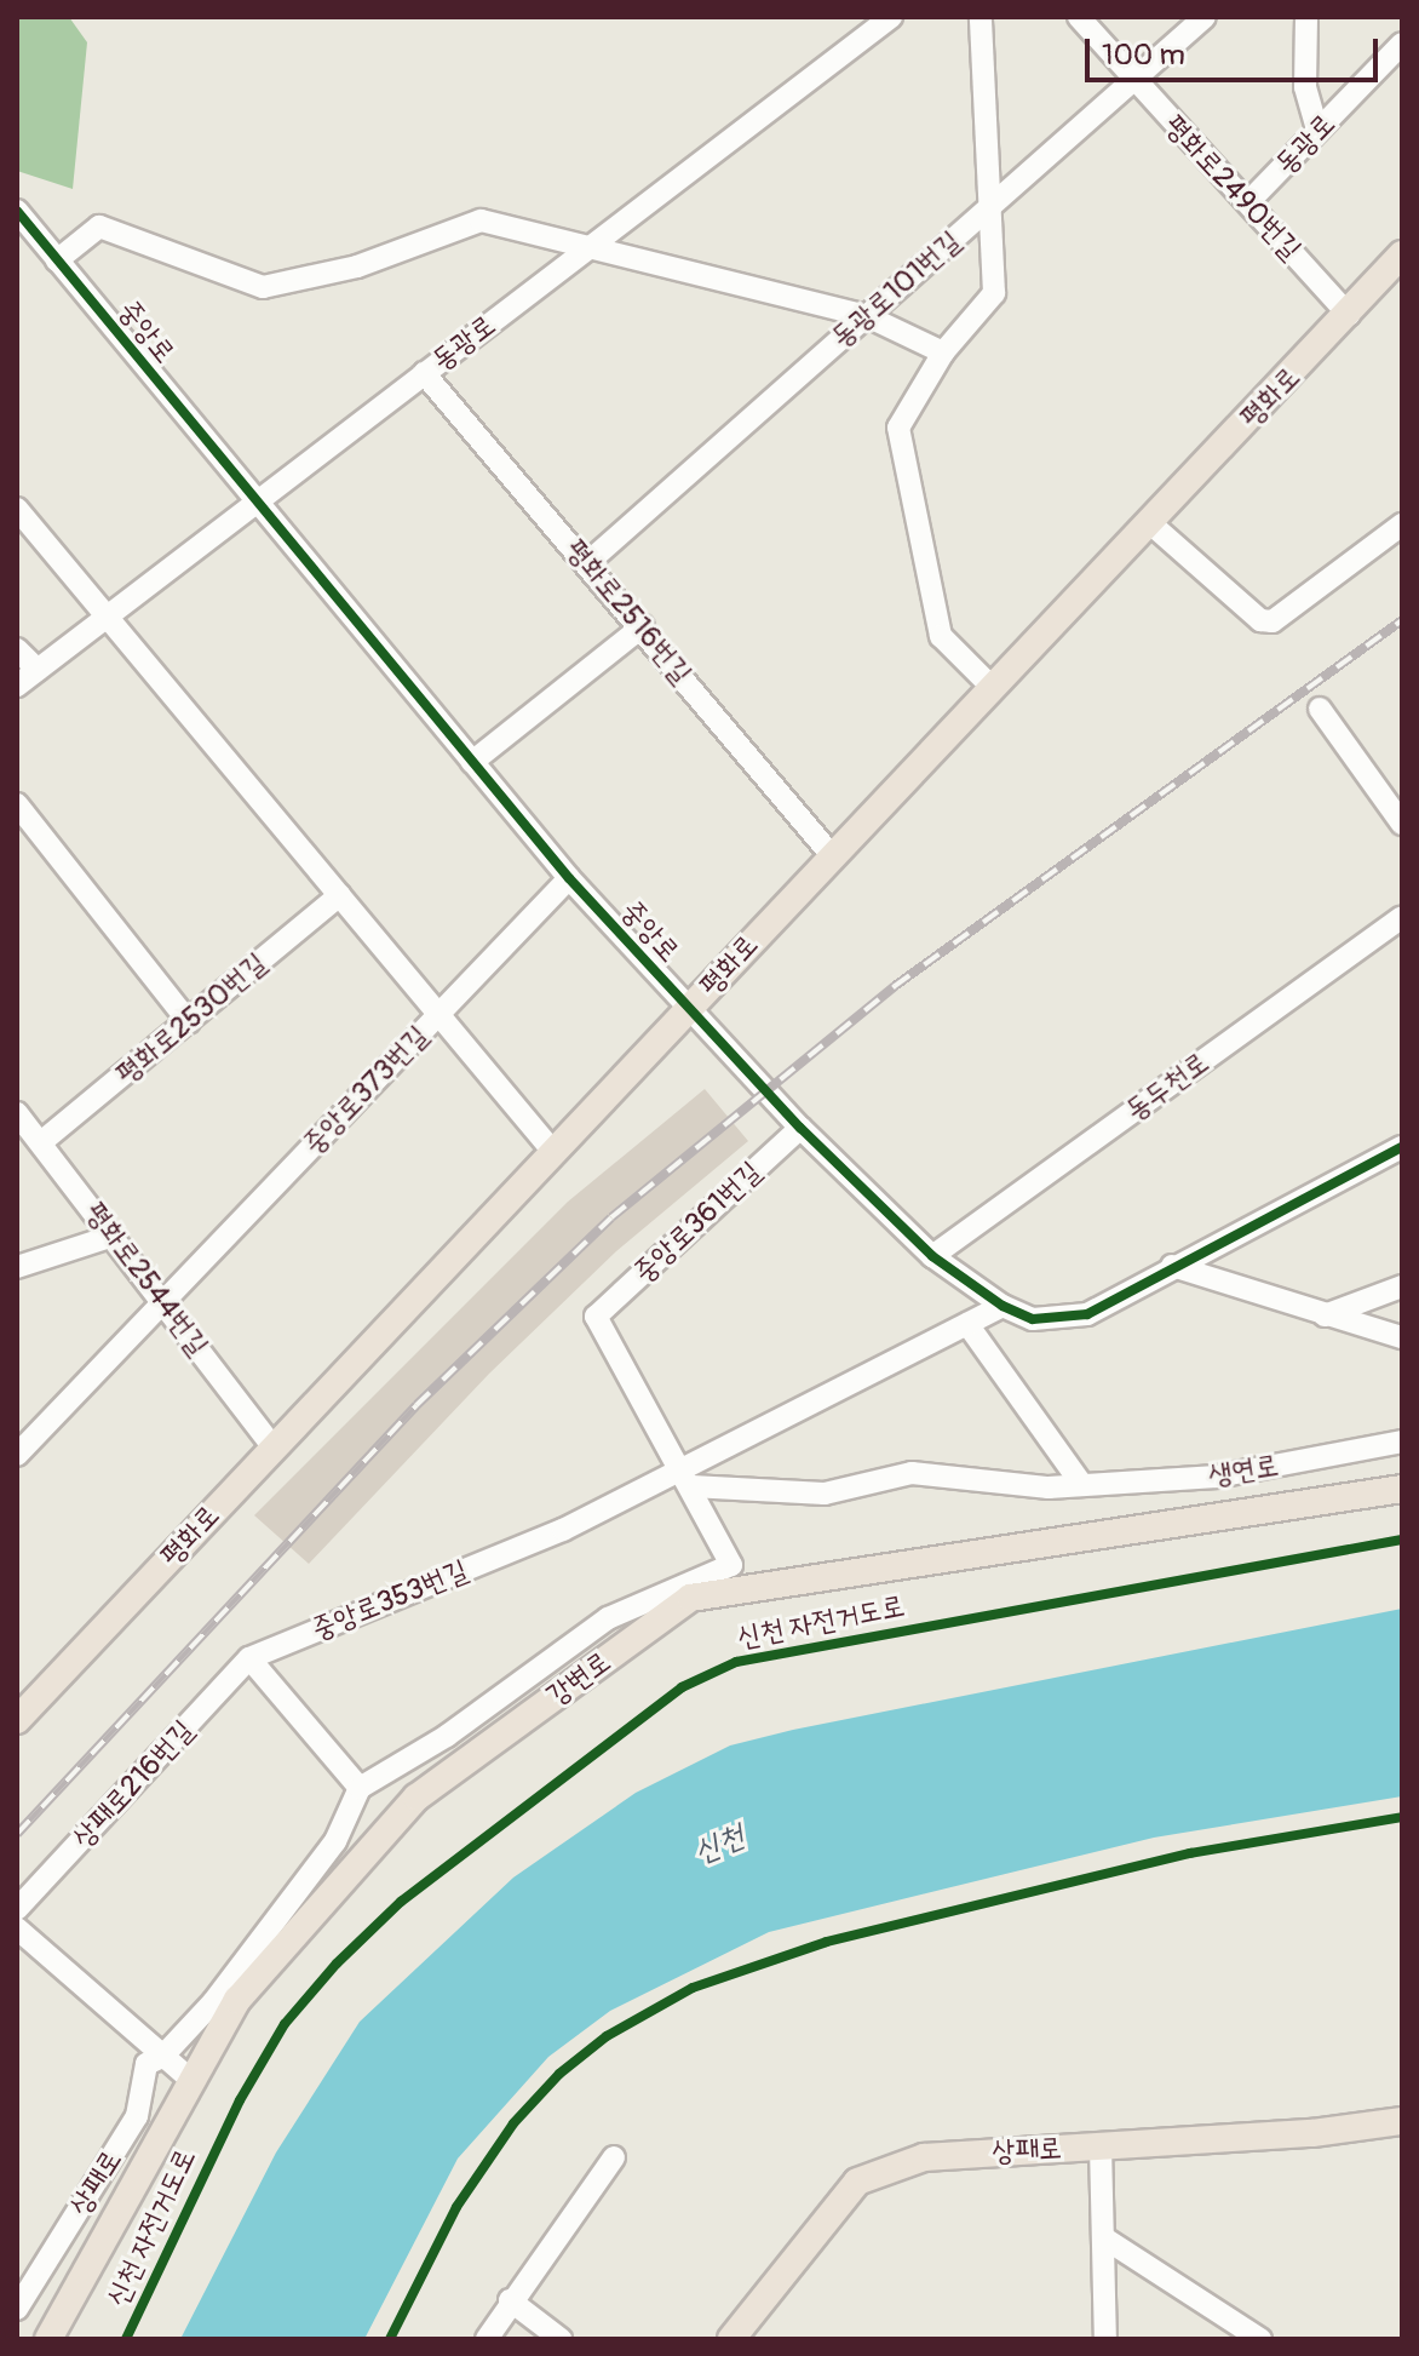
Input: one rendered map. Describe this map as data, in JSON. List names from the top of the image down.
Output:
{
  "streets": {
    "main road": ["평화로", "강변로", "상패로"],
    "street": [
      "동광로",
      "평화로2490번길",
      "동광로101번길",
      "중앙로",
      "평화로2516번길",
      "평화로2530번길",
      "동두천로",
      "중앙로373번길",
      "중앙로361번길",
      "평화로2544번길",
      "생연로",
      "중앙로353번길",
      "상패로216번길"
    ],
    "cycle path": ["신천 자전거도로"]
  },
  "crossings": [
    ["동광로", "평화로2490번길"],
    ["동광로", "중앙로"],
    ["동광로", "평화로2516번길"],
    ["평화로2490번길", "동광로101번길"],
    ["평화로2490번길", "평화로"],
    ["동광로101번길", "평화로2516번길"],
    ["중앙로", "평화로"],
    ["중앙로", "동두천로"],
    ["중앙로", "중앙로373번길"],
    ["중앙로", "중앙로361번길"],
    ["중앙로", "중앙로353번길"],
    ["평화로", "평화로2516번길"],
    ["평화로", "평화로2544번길"],
    ["평화로2530번길", "평화로2544번길"],
    ["중앙로373번길", "평화로2544번길"],
    ["중앙로361번길", "중앙로353번길"],
    ["중앙로353번길", "상패로216번길"]
  ],
  "water": ["신천"],
  "scale_bar": "100 m"
}
